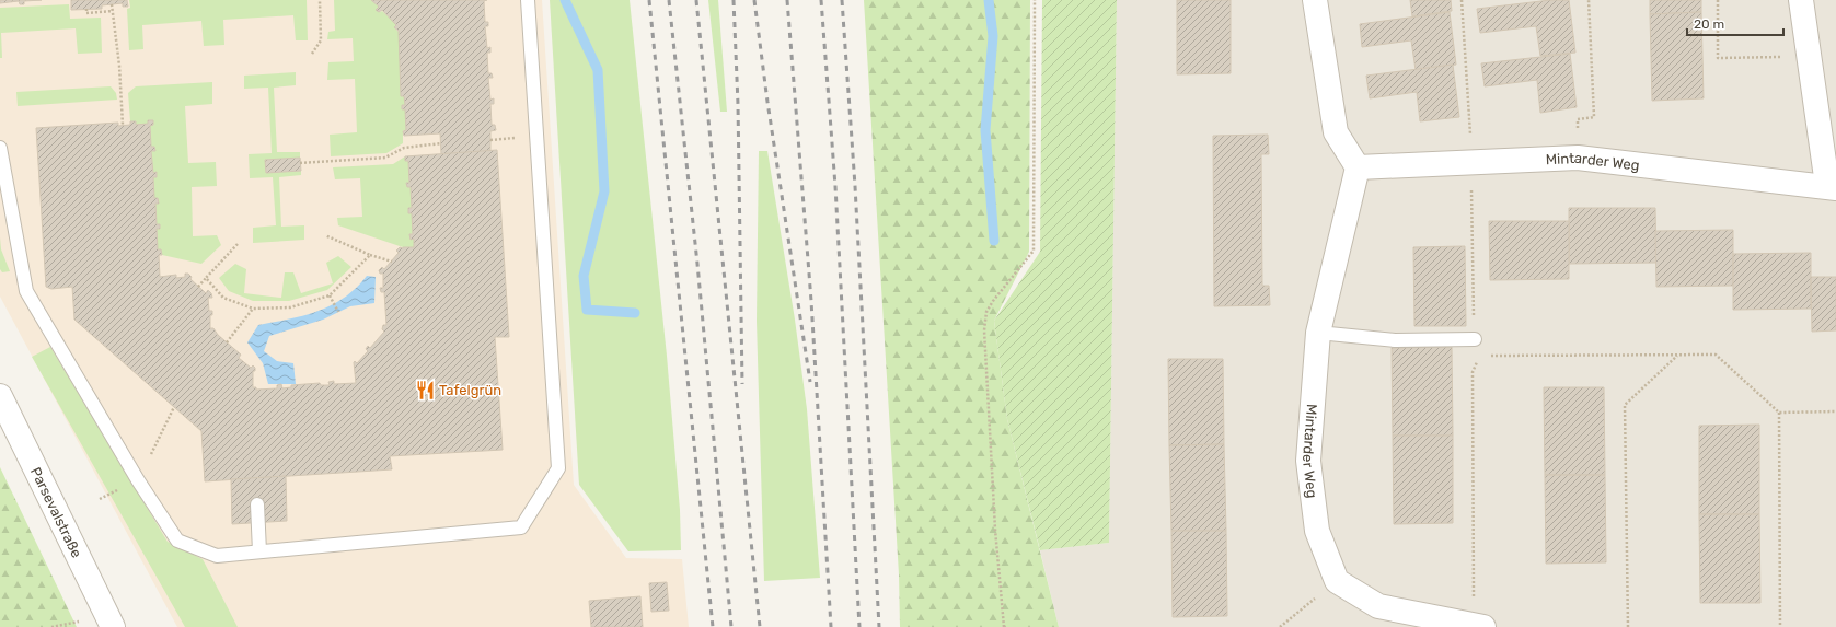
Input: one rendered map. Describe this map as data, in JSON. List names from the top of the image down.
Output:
{
  "streets": {
    "street": ["Mintarder Weg", "Parsevalstraße"]
  },
  "places": {
    "restaurant": ["Tafelgrün"]
  },
  "scale_bar": "20 m"
}
